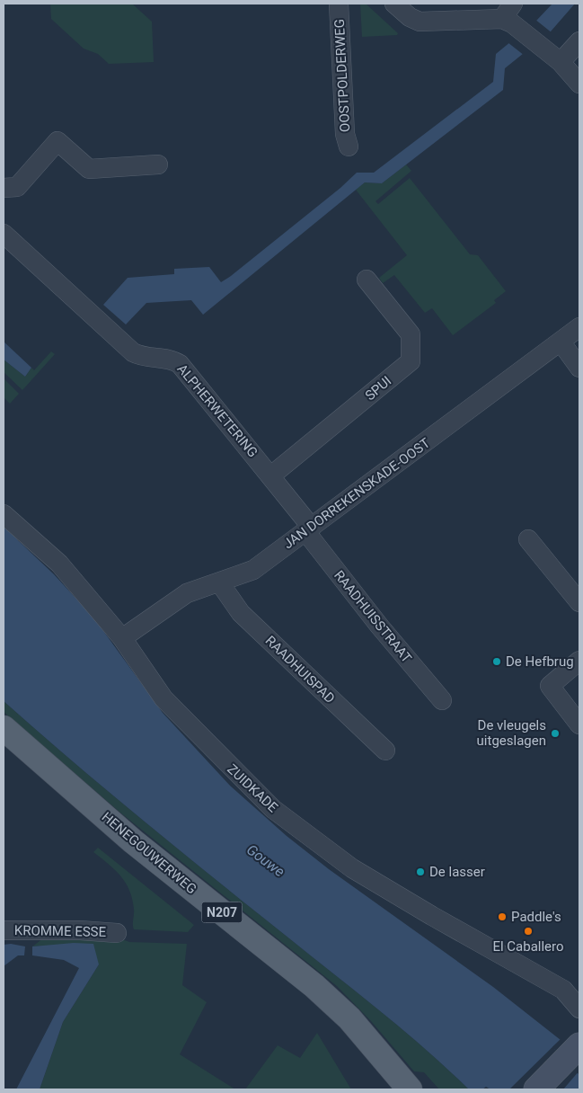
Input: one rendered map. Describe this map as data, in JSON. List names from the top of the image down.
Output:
{
  "streets": {
    "main road": ["HENEGOUWERWEG", "N207"],
    "street": [
      "OOSTPOLDERWEG",
      "SPUI",
      "ALPHERWETERING",
      "JAN DORREKENSKADE-OOST",
      "RAADHUISSTRAAT",
      "RAADHUISPAD",
      "ZUIDKADE",
      "KROMME ESSE"
    ]
  },
  "crossings": [
    ["SPUI", "ALPHERWETERING"],
    ["ALPHERWETERING", "JAN DORREKENSKADE-OOST"],
    ["ALPHERWETERING", "RAADHUISSTRAAT"],
    ["JAN DORREKENSKADE-OOST", "RAADHUISSTRAAT"],
    ["JAN DORREKENSKADE-OOST", "RAADHUISPAD"],
    ["JAN DORREKENSKADE-OOST", "ZUIDKADE"]
  ],
  "water": ["Gouwe"],
  "places": [
    "De Hefbrug",
    "De vleugels uitgeslagen",
    "De lasser",
    "Paddle's",
    "El Caballero"
  ]
}
